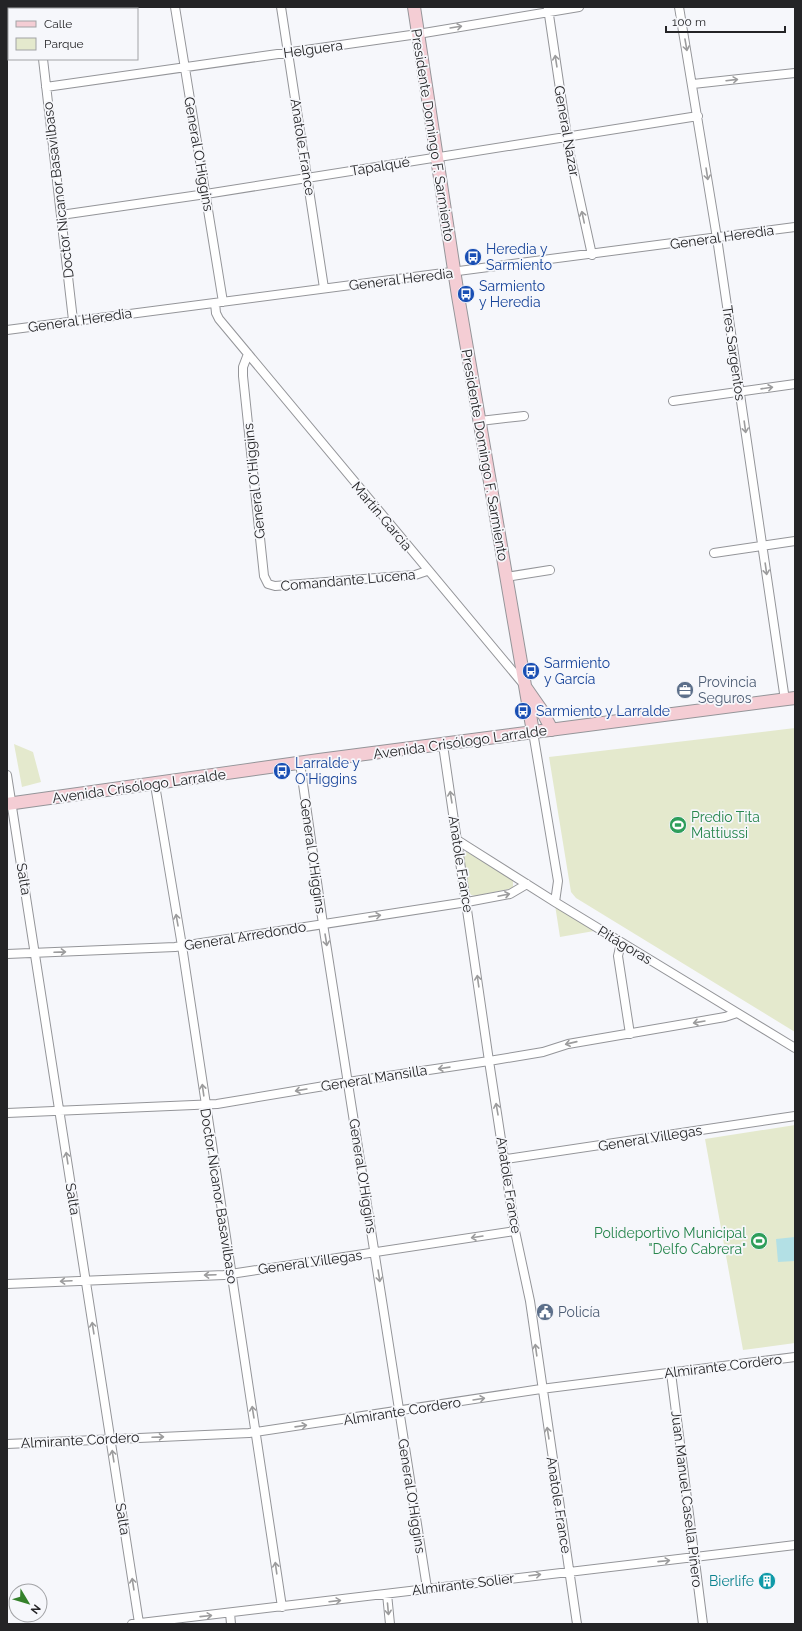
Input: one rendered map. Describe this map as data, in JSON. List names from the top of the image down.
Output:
{
  "streets": {
    "street": [
      "Helguera",
      "General Nazar",
      "Presidente Domingo F. Sarmiento",
      "Anatole France",
      "General O'Higgins",
      "Tapalqué",
      "Doctor Nicanor Basavilbaso",
      "General Heredia",
      "Tres Sargentos",
      "Martín García",
      "Comandante Lucena",
      "Avenida Crisólogo Larralde",
      "Salta",
      "General Arredondo",
      "Pitágoras",
      "General Mansilla",
      "General Villegas",
      "Almirante Cordero",
      "Juan Manuel Casella Piñero",
      "Almirante Solier"
    ]
  },
  "crossings": [
    ["Helguera", "General Nazar"],
    ["Helguera", "Presidente Domingo F. Sarmiento"],
    ["Helguera", "Anatole France"],
    ["Helguera", "General O'Higgins"],
    ["Helguera", "Doctor Nicanor Basavilbaso"],
    ["General Nazar", "Tapalqué"],
    ["General Nazar", "General Heredia"],
    ["Presidente Domingo F. Sarmiento", "Tapalqué"],
    ["Presidente Domingo F. Sarmiento", "General Heredia"],
    ["Presidente Domingo F. Sarmiento", "Martín García"],
    ["Presidente Domingo F. Sarmiento", "Avenida Crisólogo Larralde"],
    ["Presidente Domingo F. Sarmiento", "Pitágoras"],
    ["Anatole France", "Tapalqué"],
    ["Anatole France", "General Heredia"],
    ["Anatole France", "Avenida Crisólogo Larralde"],
    ["Anatole France", "General Arredondo"],
    ["Anatole France", "Pitágoras"],
    ["Anatole France", "General Mansilla"],
    ["Anatole France", "General Villegas"],
    ["Anatole France", "Almirante Cordero"],
    ["Anatole France", "Almirante Solier"],
    ["General O'Higgins", "Tapalqué"],
    ["General O'Higgins", "General Heredia"],
    ["General O'Higgins", "Martín García"],
    ["General O'Higgins", "Comandante Lucena"],
    ["General O'Higgins", "Avenida Crisólogo Larralde"],
    ["General O'Higgins", "General Arredondo"],
    ["General O'Higgins", "General Mansilla"],
    ["General O'Higgins", "General Villegas"],
    ["General O'Higgins", "Almirante Cordero"],
    ["General O'Higgins", "Almirante Solier"],
    ["Tapalqué", "Doctor Nicanor Basavilbaso"],
    ["Tapalqué", "Tres Sargentos"],
    ["Doctor Nicanor Basavilbaso", "General Heredia"],
    ["Doctor Nicanor Basavilbaso", "Avenida Crisólogo Larralde"],
    ["Doctor Nicanor Basavilbaso", "General Arredondo"],
    ["Doctor Nicanor Basavilbaso", "General Mansilla"],
    ["Doctor Nicanor Basavilbaso", "General Villegas"],
    ["Doctor Nicanor Basavilbaso", "Almirante Cordero"],
    ["Doctor Nicanor Basavilbaso", "Almirante Solier"],
    ["General Heredia", "Tres Sargentos"],
    ["General Heredia", "Martín García"],
    ["Tres Sargentos", "Avenida Crisólogo Larralde"],
    ["Martín García", "Comandante Lucena"],
    ["Martín García", "Avenida Crisólogo Larralde"],
    ["Avenida Crisólogo Larralde", "Salta"],
    ["Salta", "General Arredondo"],
    ["Salta", "General Mansilla"],
    ["Salta", "General Villegas"],
    ["Salta", "Almirante Cordero"],
    ["Salta", "Almirante Solier"],
    ["General Arredondo", "Pitágoras"],
    ["Pitágoras", "General Mansilla"],
    ["Almirante Cordero", "Juan Manuel Casella Piñero"],
    ["Juan Manuel Casella Piñero", "Almirante Solier"]
  ],
  "one_way": [
    "General Nazar",
    "Anatole France",
    "Doctor Nicanor Basavilbaso",
    "Tres Sargentos",
    "Salta",
    "General Arredondo",
    "General Mansilla",
    "General Villegas",
    "Almirante Cordero",
    "Almirante Solier"
  ],
  "places": {
    "bus stop": [
      "Heredia y Sarmiento",
      "Sarmiento y Heredia",
      "Sarmiento y García",
      "Sarmiento y Larralde",
      "Larralde y O'Higgins"
    ],
    "office": ["Provincia Seguros"],
    "sports": ["Predio Tita Mattiussi", "Polideportivo Municipal \"Delfo Cabrera\""],
    "public building": ["Policía"],
    "building": ["Bierlife"]
  },
  "legend": ["Calle", "Parque"],
  "scale_bar": "100 m",
  "north": "bottom right"
}
